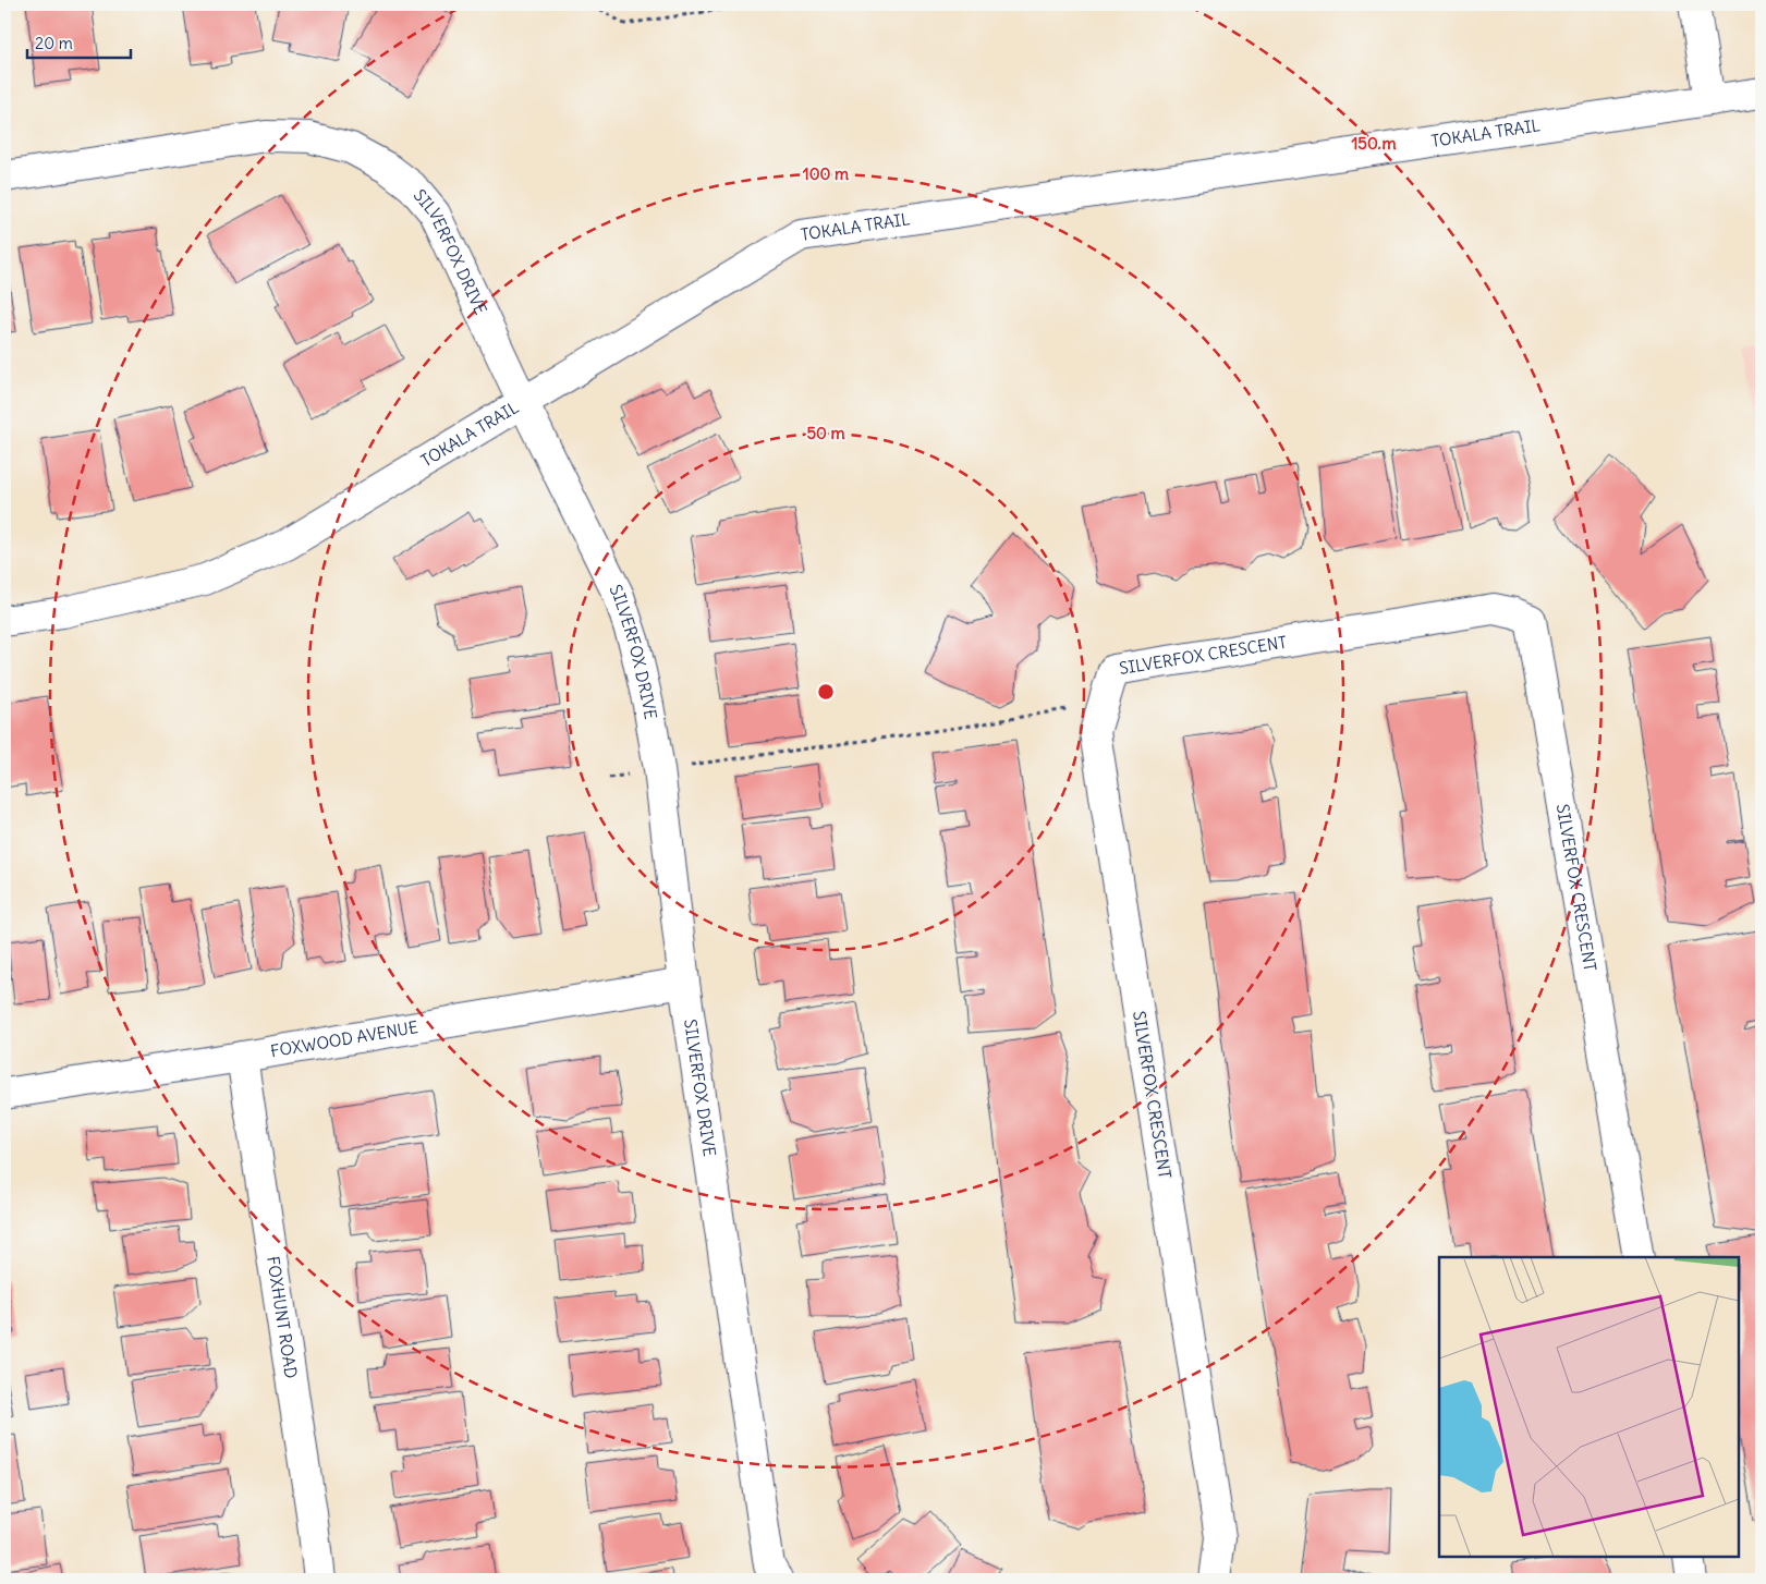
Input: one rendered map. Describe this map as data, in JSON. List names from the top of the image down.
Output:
{
  "streets": {
    "street": [
      "TOKALA TRAIL",
      "SILVERFOX DRIVE",
      "SILVERFOX CRESCENT",
      "FOXWOOD AVENUE",
      "FOXHUNT ROAD"
    ]
  },
  "crossings": [
    ["TOKALA TRAIL", "SILVERFOX DRIVE"],
    ["SILVERFOX DRIVE", "FOXWOOD AVENUE"],
    ["FOXWOOD AVENUE", "FOXHUNT ROAD"]
  ],
  "scale_bar": "20 m",
  "rings": ["150 m", "100 m", "50 m"]
}
